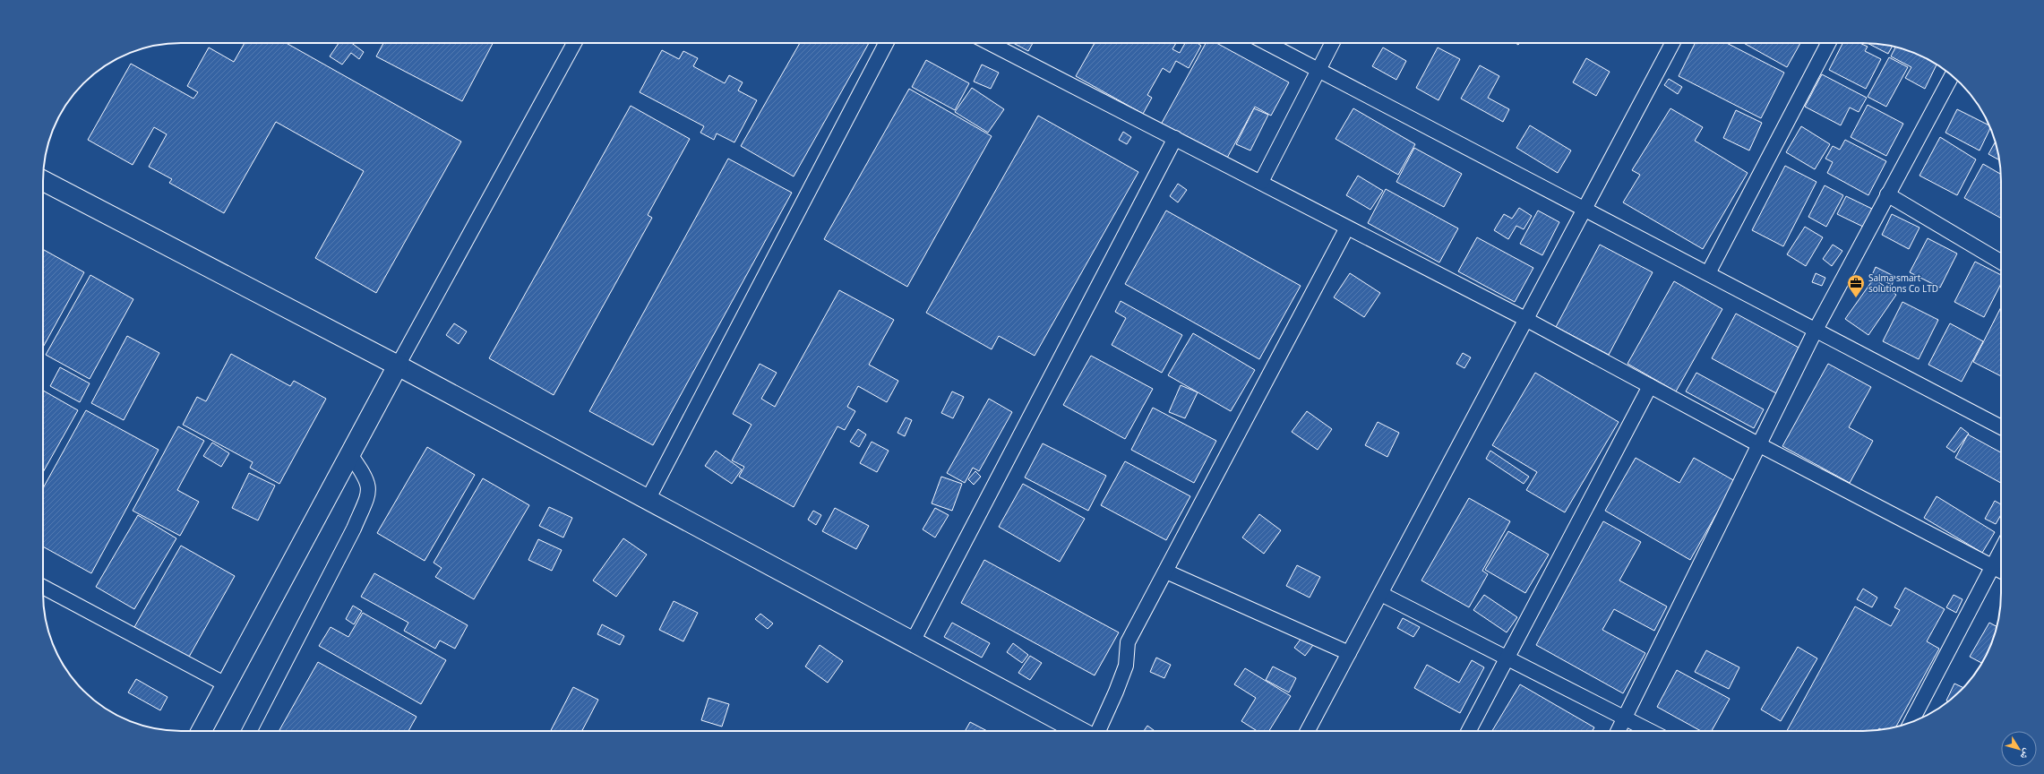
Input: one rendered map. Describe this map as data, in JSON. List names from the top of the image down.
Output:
{
  "places": {
    "office": ["Salma smart solutions Co LTD"]
  },
  "north": "bottom right"
}
